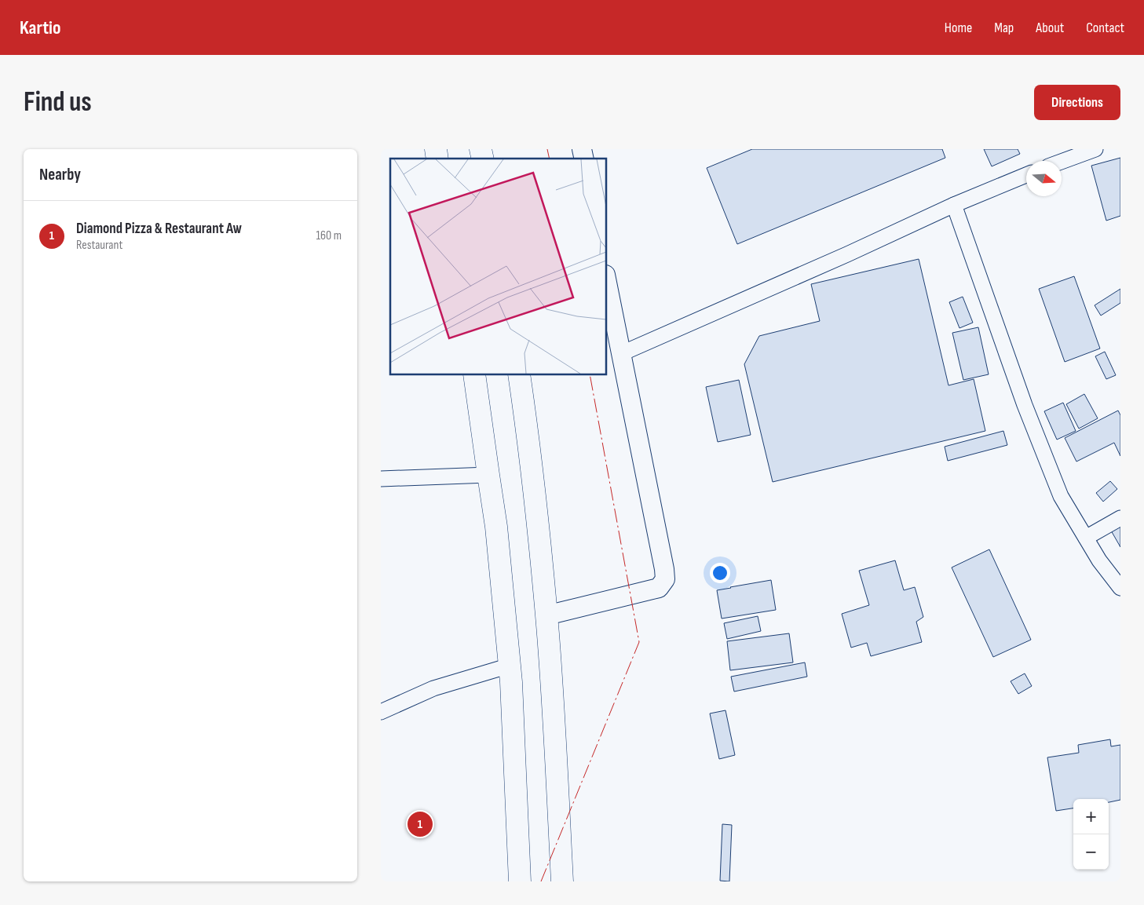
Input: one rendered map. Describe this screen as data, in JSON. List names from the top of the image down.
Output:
{
  "north": "right",
  "page": {
    "header": "Kartio",
    "nav": [
      "Home",
      "Map",
      "About",
      "Contact"
    ],
    "buttons": "Directions",
    "title": "Find us",
    "heading": "Nearby",
    "list": [
      {
        "mark": "1",
        "name": "Diamond Pizza & Restaurant Aw",
        "note": "Restaurant",
        "value": "160 m"
      }
    ],
    "map_buttons": ["+", "−"],
    "pins": "1"
  }
}
